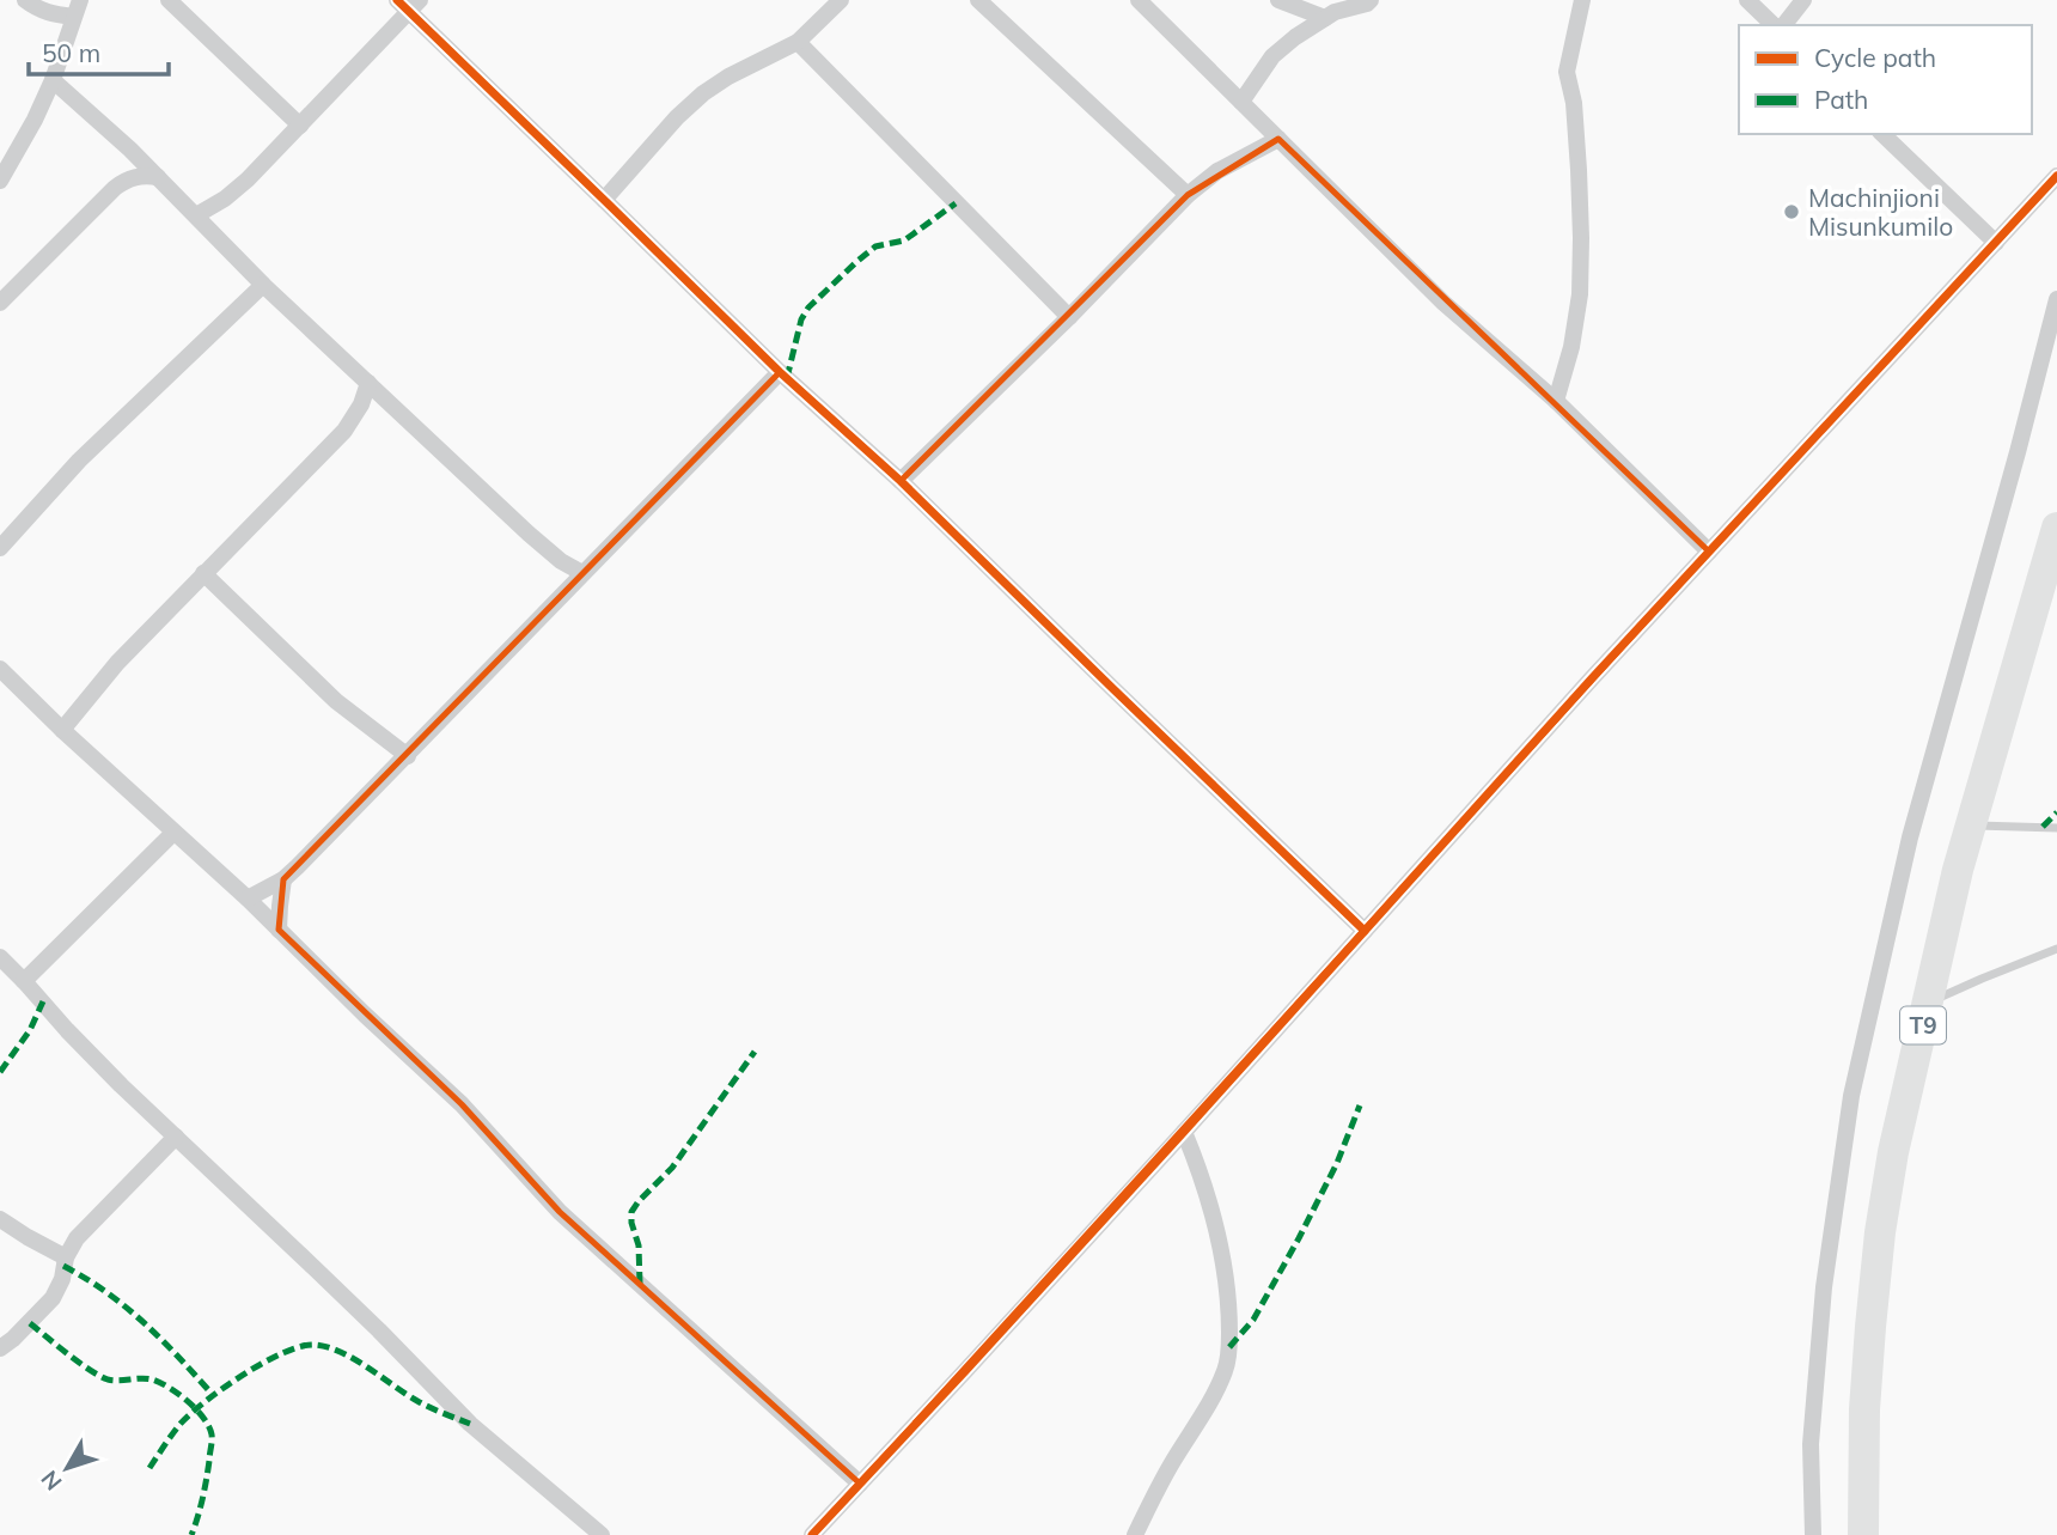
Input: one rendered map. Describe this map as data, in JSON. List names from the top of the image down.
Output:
{
  "streets": {
    "highway": ["T9"]
  },
  "places": ["Machinjioni Misunkumilo"],
  "legend": ["Cycle path", "Path"],
  "scale_bar": "50 m",
  "north": "bottom left"
}
